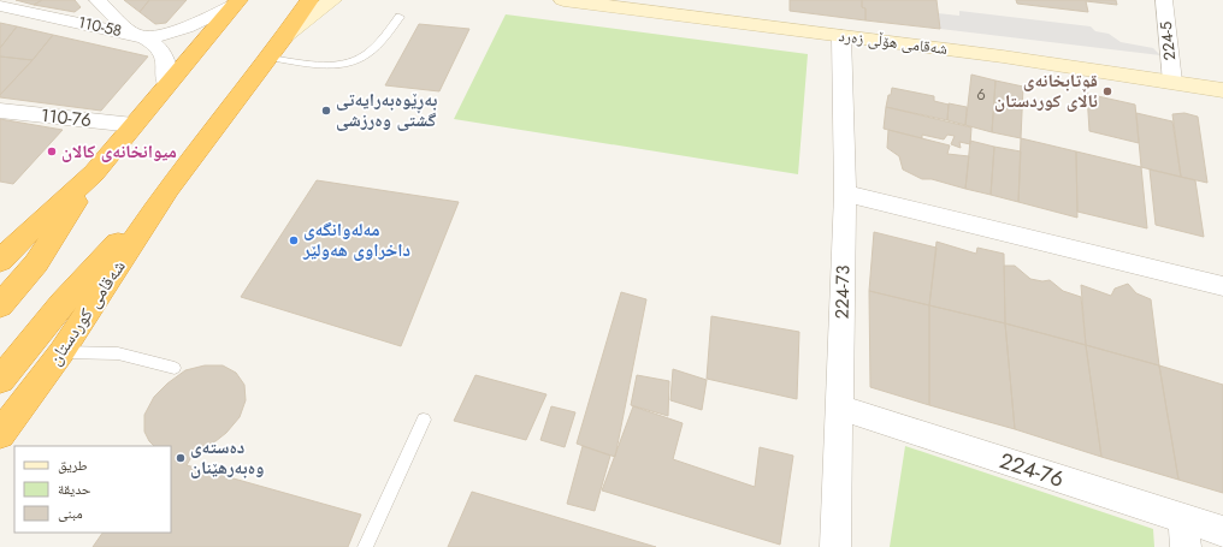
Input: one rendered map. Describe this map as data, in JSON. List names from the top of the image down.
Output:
{
  "streets": {
    "highway": ["شەقامی کوردستان"],
    "street": [
      "110-58",
      "224-5",
      "شەقامی هۆڵی زەرد",
      "110-76",
      "224-73",
      "224-76"
    ]
  },
  "crossings": [
    ["224-5", "شەقامی هۆڵی زەرد"],
    ["شەقامی هۆڵی زەرد", "224-73"],
    ["224-73", "224-76"]
  ],
  "places": [
    "قوتابخانەی ئاڵای کوردستان",
    "بەڕێوەبەرایەتی گشتی وەرزشی",
    "میوانخانەی کالان",
    "مەلەوانگەی داخراوی هەولێر",
    "دەستەی وەبەرهێنان"
  ],
  "house_numbers": ["6"],
  "legend": ["طريق", "حديقة", "مبنى"]
}
